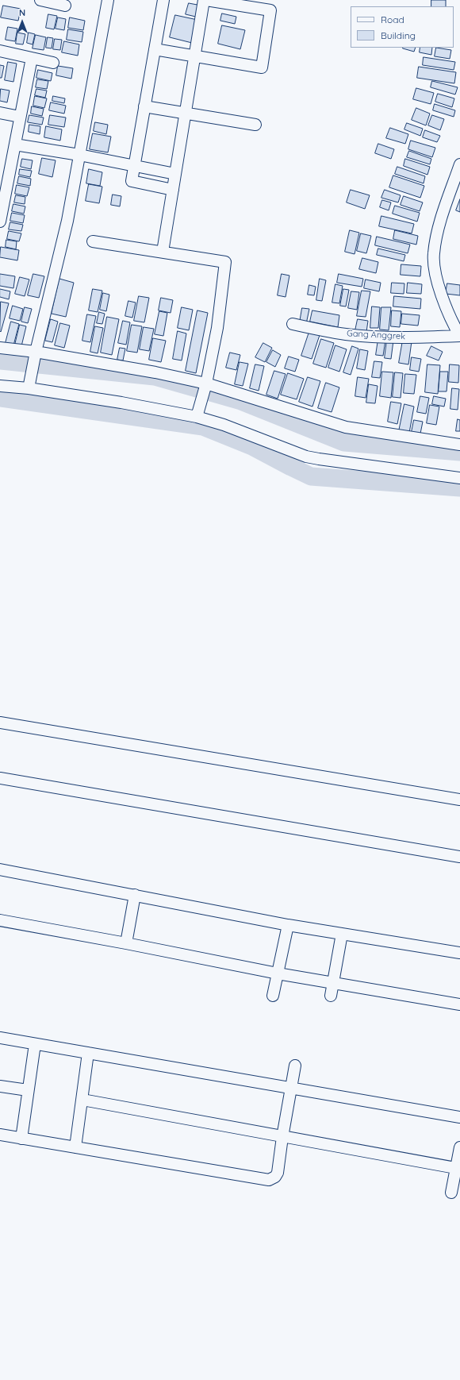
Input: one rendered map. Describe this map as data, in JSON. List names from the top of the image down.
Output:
{
  "streets": {
    "street": ["Gang Anggrek"]
  },
  "legend": ["Road", "Building"],
  "north": "top"
}
